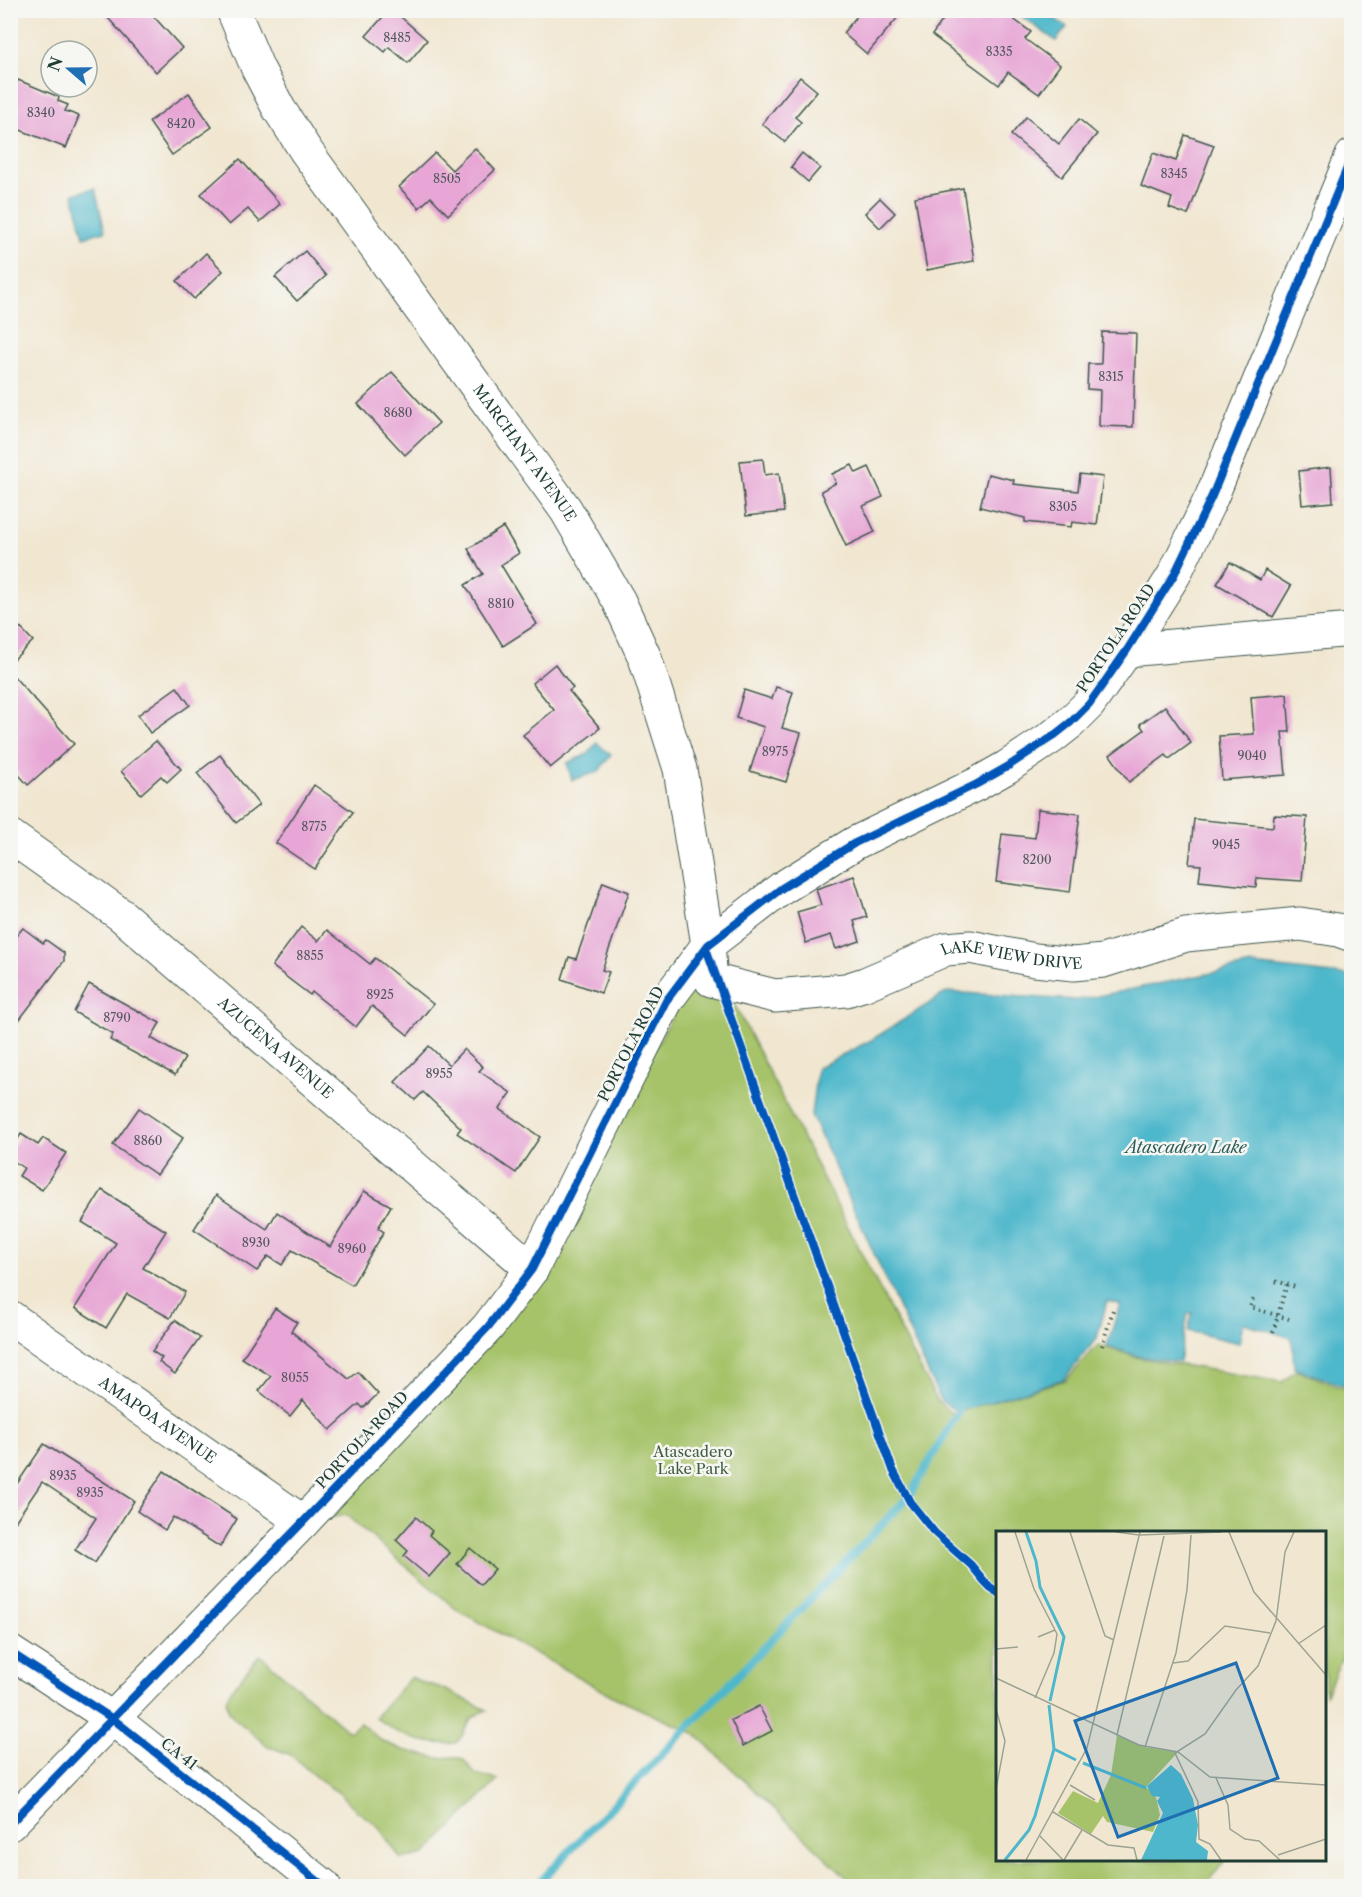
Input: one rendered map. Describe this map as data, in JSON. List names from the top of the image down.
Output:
{
  "streets": {
    "street": [
      "MARCHANT AVENUE",
      "PORTOLA ROAD",
      "LAKE VIEW DRIVE",
      "AZUCENA AVENUE",
      "AMAPOA AVENUE",
      "CA 41"
    ]
  },
  "crossings": [
    ["MARCHANT AVENUE", "PORTOLA ROAD"],
    ["MARCHANT AVENUE", "LAKE VIEW DRIVE"],
    ["PORTOLA ROAD", "LAKE VIEW DRIVE"],
    ["PORTOLA ROAD", "AZUCENA AVENUE"],
    ["PORTOLA ROAD", "AMAPOA AVENUE"],
    ["PORTOLA ROAD", "CA 41"]
  ],
  "water": ["Atascadero Lake"],
  "parks": ["Atascadero Lake Park"],
  "house_numbers": [
    "8485",
    "8335",
    "8340",
    "8420",
    "8345",
    "8505",
    "8315",
    "8680",
    "8305",
    "8810",
    "8975",
    "9040",
    "8775",
    "9045",
    "8200",
    "8855",
    "8925",
    "8790",
    "8955",
    "8860",
    "8930",
    "8960",
    "8055",
    "8935",
    "8935"
  ],
  "north": "left"
}
